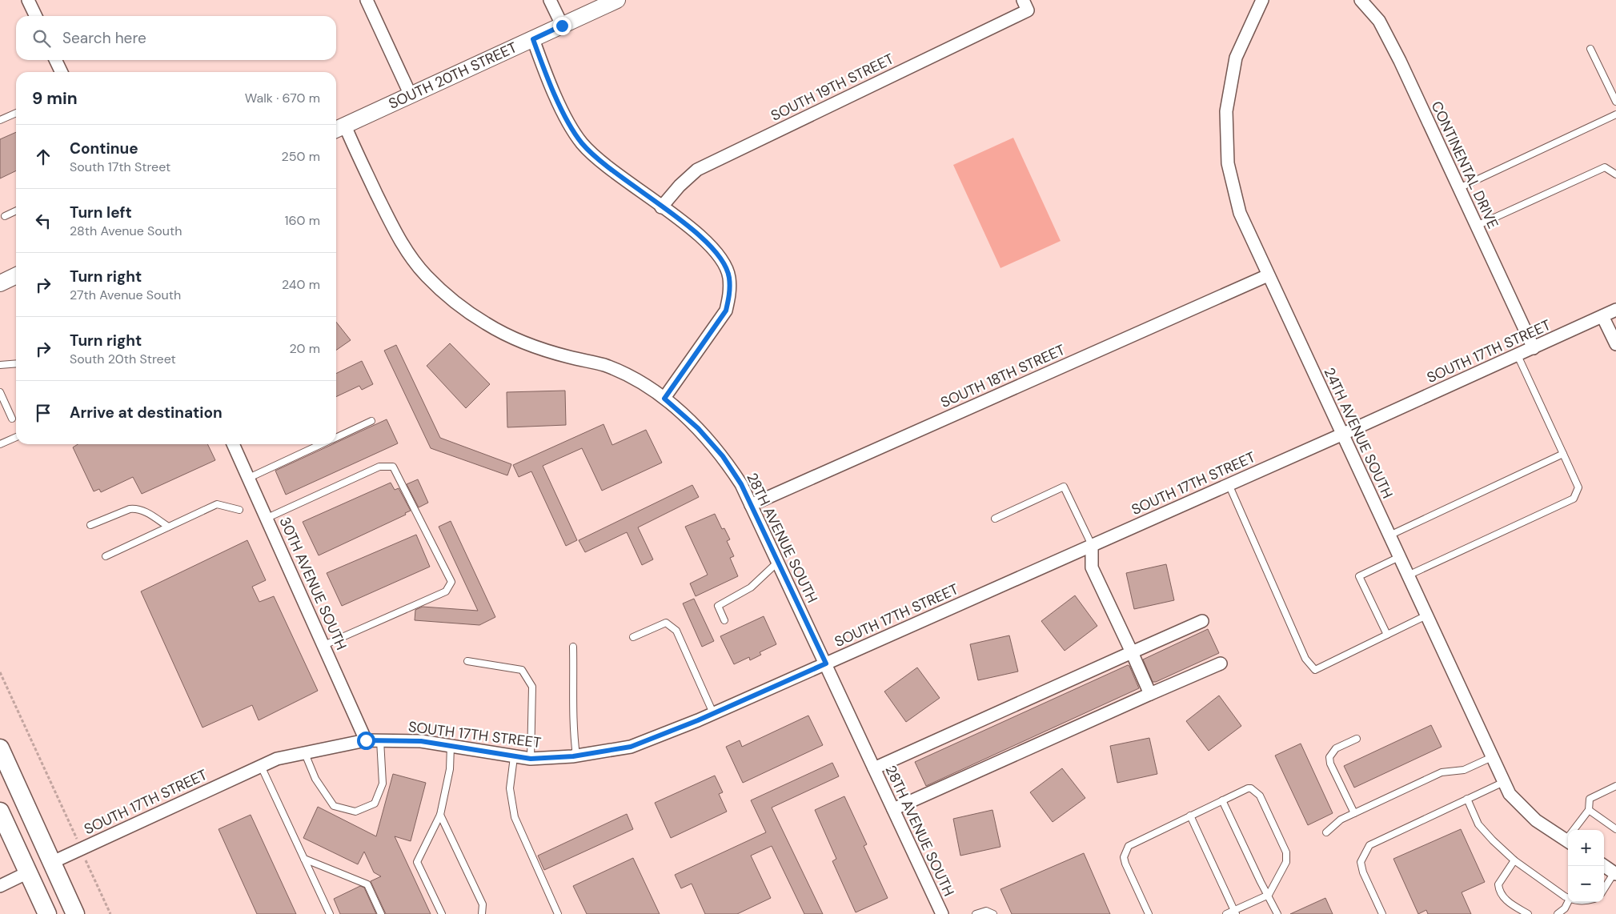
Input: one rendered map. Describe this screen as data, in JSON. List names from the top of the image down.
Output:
{
  "streets": {
    "street": [
      "SOUTH 20TH STREET",
      "SOUTH 19TH STREET",
      "CONTINENTAL DRIVE",
      "SOUTH 17TH STREET",
      "SOUTH 18TH STREET",
      "24TH AVENUE SOUTH",
      "28TH AVENUE SOUTH",
      "30TH AVENUE SOUTH"
    ]
  },
  "crossings": [
    ["SOUTH 20TH STREET", "28TH AVENUE SOUTH"],
    ["CONTINENTAL DRIVE", "SOUTH 17TH STREET"],
    ["SOUTH 17TH STREET", "24TH AVENUE SOUTH"],
    ["SOUTH 17TH STREET", "28TH AVENUE SOUTH"],
    ["SOUTH 17TH STREET", "30TH AVENUE SOUTH"],
    ["SOUTH 18TH STREET", "24TH AVENUE SOUTH"],
    ["SOUTH 18TH STREET", "28TH AVENUE SOUTH"]
  ],
  "page": {
    "search": "Search here",
    "heading": ["9 min", "Walk · 670 m"],
    "list": [
      ["Continue", "South 17th Street", "250 m"],
      ["Turn left", "28th Avenue South", "160 m"],
      ["Turn right", "27th Avenue South", "240 m"],
      ["Turn right", "South 20th Street", "20 m"],
      "Arrive at destination"
    ],
    "map_buttons": ["+", "−"]
  }
}
